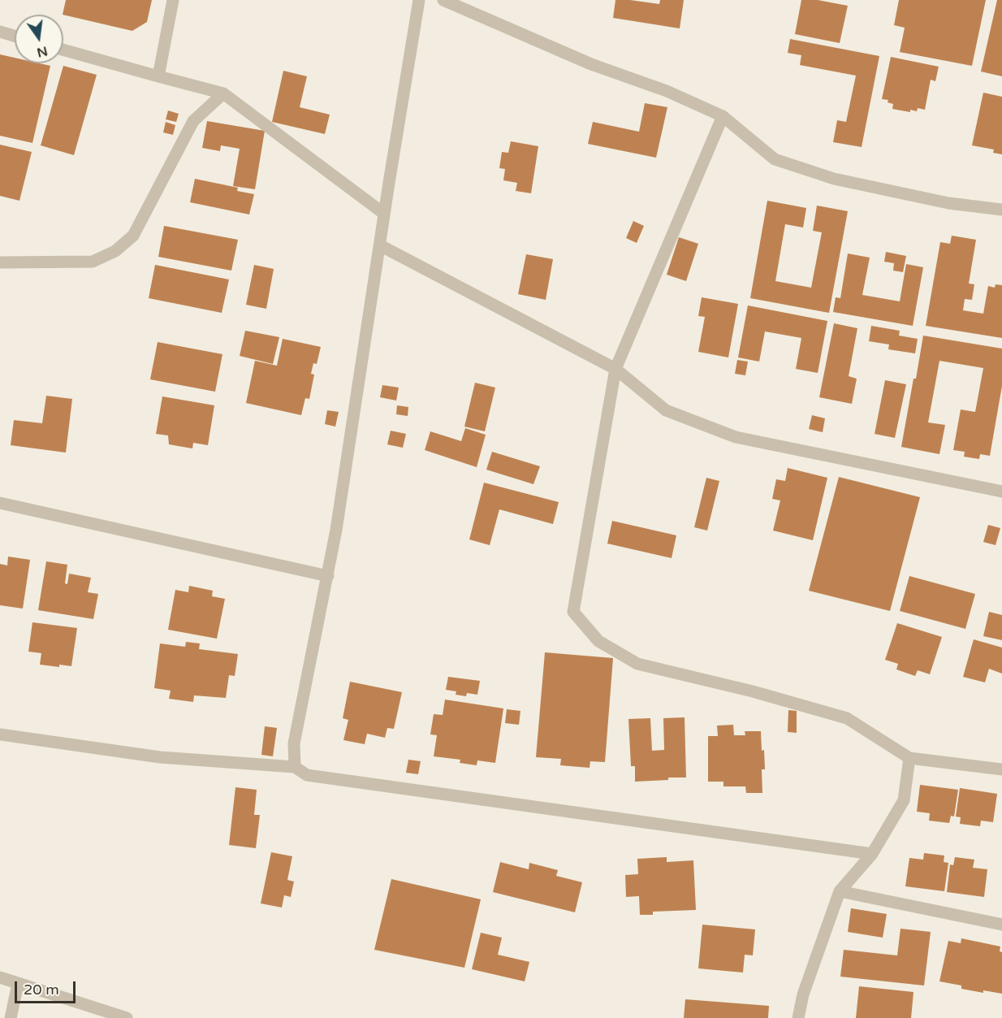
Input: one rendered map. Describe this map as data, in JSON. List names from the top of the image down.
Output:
{
  "scale_bar": "20 m",
  "north": "bottom"
}
